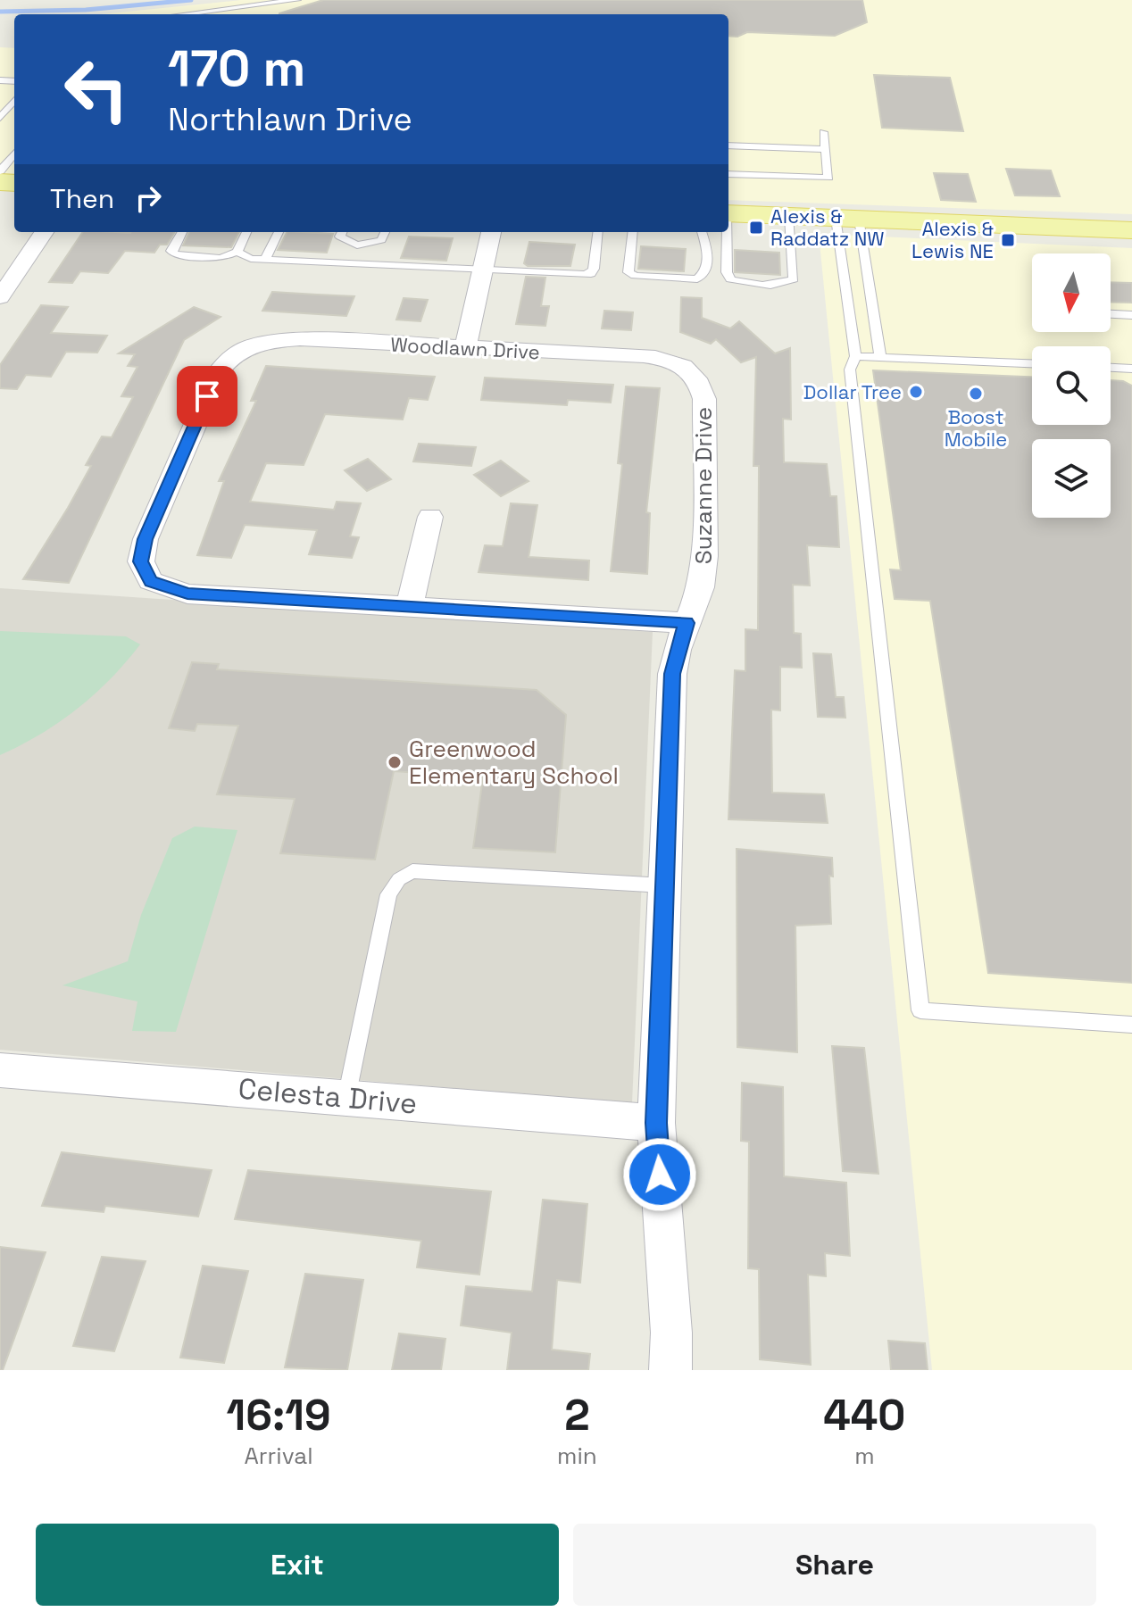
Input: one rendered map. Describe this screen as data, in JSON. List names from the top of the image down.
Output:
{
  "streets": {
    "street": ["Woodlawn Drive", "Suzanne Drive", "Celesta Drive"]
  },
  "crossings": [
    ["Woodlawn Drive", "Suzanne Drive"],
    ["Suzanne Drive", "Celesta Drive"]
  ],
  "places": {
    "transit": ["Alexis & Raddatz NW", "Alexis & Lewis NE"],
    "other": ["Dollar Tree", "Boost Mobile", "Greenwood Elementary School"]
  },
  "north": "bottom",
  "page": {
    "turn": ["170 m", "Northlawn Drive"],
    "then": "Then",
    "eta": [
      "16:19",
      "Arrival",
      "2",
      "min",
      "440",
      "m"
    ],
    "buttons": ["Exit", "Share"]
  }
}
